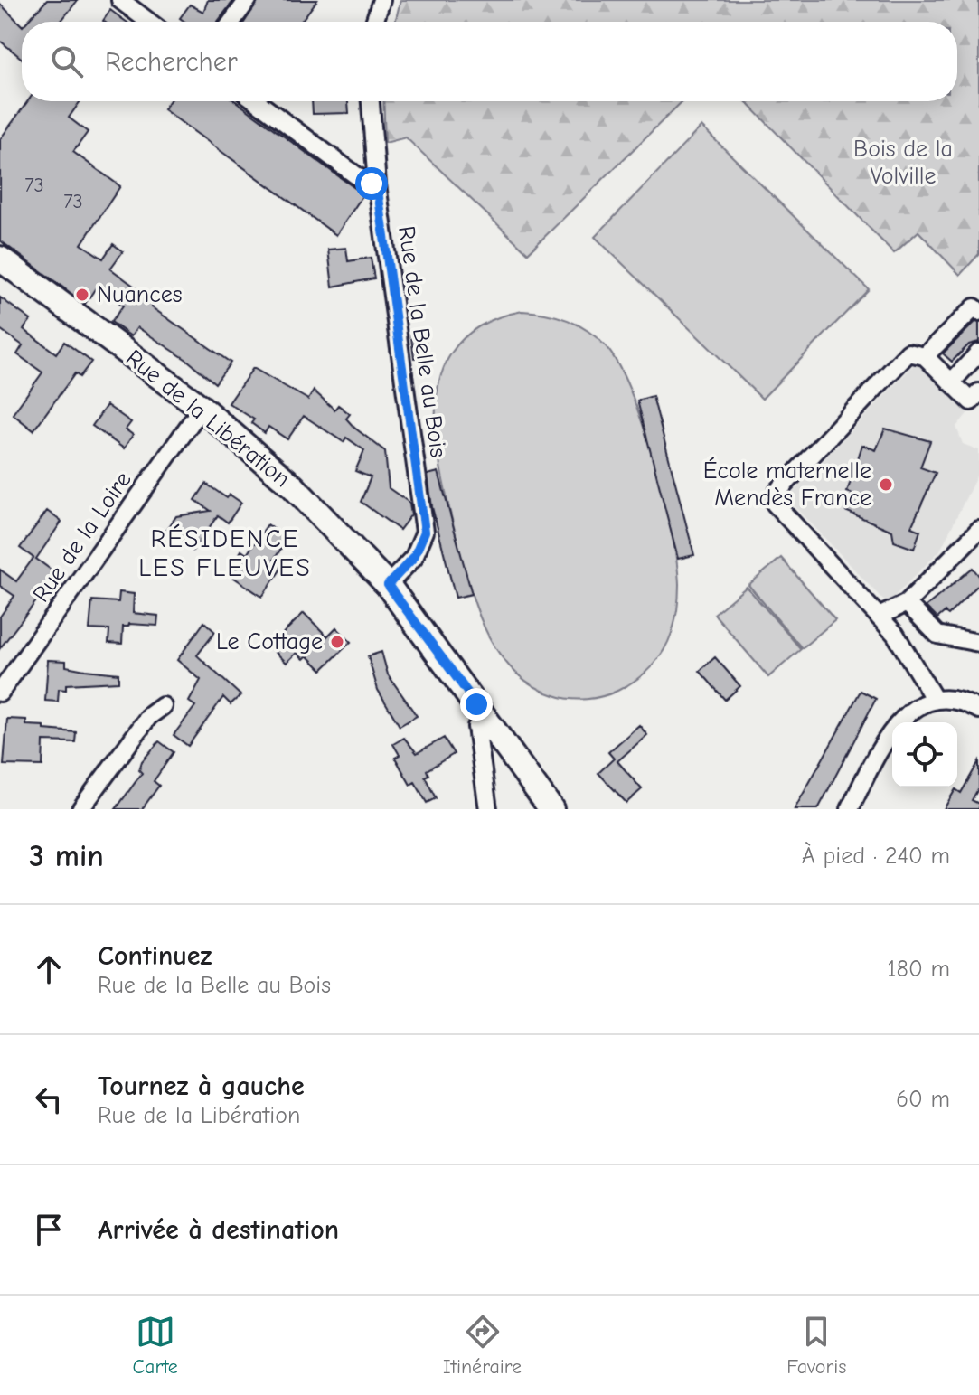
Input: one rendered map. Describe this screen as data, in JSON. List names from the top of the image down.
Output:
{
  "streets": {
    "main road": ["Rue de la Libération"],
    "street": ["Rue de la Belle au Bois", "Rue de la Loire"]
  },
  "crossings": [
    ["Rue de la Belle au Bois", "Rue de la Libération"],
    ["Rue de la Libération", "Rue de la Loire"]
  ],
  "districts": ["RÉSIDENCE LES FLEUVES"],
  "parks": ["Bois de la Volville"],
  "places": ["Nuances", "École maternelle Mendès France", "Le Cottage"],
  "house_numbers": ["73", "73"],
  "page": {
    "search": "Rechercher",
    "heading": ["3 min", "À pied · 240 m"],
    "list": [
      ["Continuez", "Rue de la Belle au Bois", "180 m"],
      ["Tournez à gauche", "Rue de la Libération", "60 m"],
      "Arrivée à destination"
    ],
    "nav": ["Carte", "Itinéraire", "Favoris"]
  }
}
